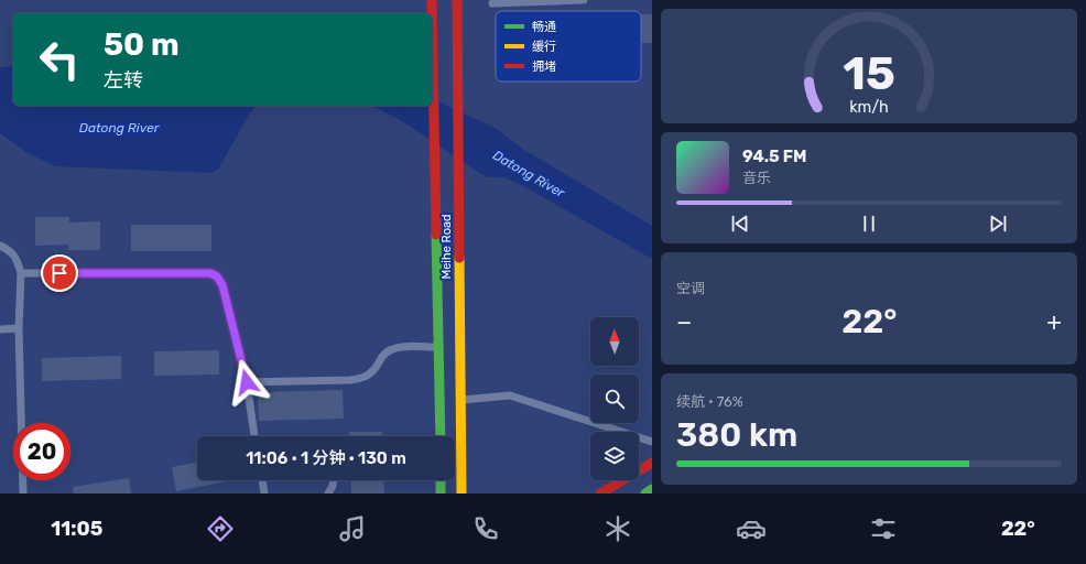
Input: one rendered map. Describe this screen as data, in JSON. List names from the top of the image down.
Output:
{
  "streets": {
    "street": ["Meihe Road"]
  },
  "water": ["Datong River"],
  "legend": ["畅通", "缓行", "拥堵"],
  "north": "top",
  "page": {
    "turn": ["50 m", "左转"],
    "song": ["94.5 FM", "音乐"],
    "tile": [
      "空调",
      ["续航 · 76%", "380 km"]
    ],
    "heat": ["−", "22°", "+"],
    "limit": "20",
    "trip": "11:06 · 1 分钟 · 130 m",
    "tabs": ["11:05", "22°"],
    "gauge": ["15", "km/h"]
  }
}
